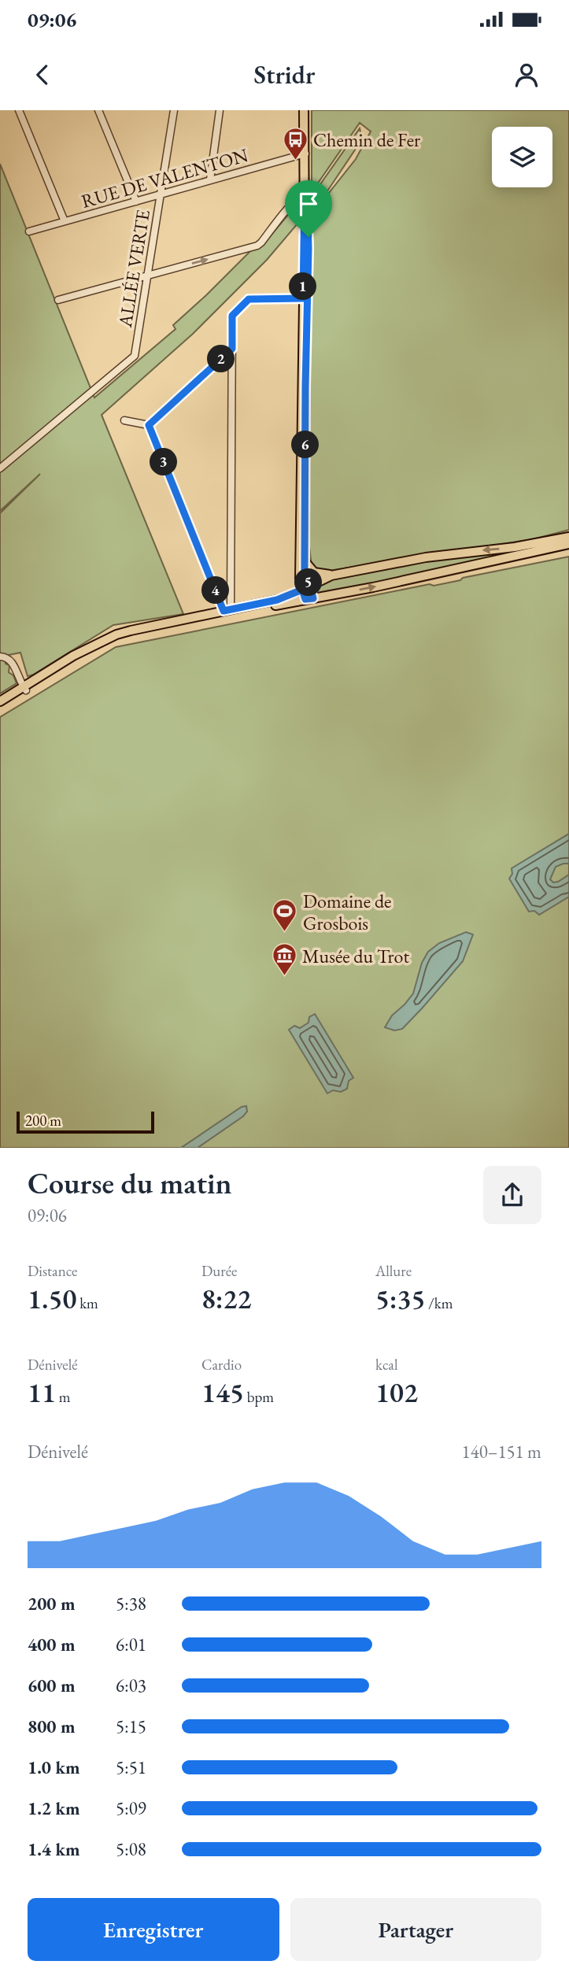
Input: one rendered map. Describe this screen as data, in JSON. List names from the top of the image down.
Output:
{
  "streets": {
    "street": ["RUE DE VALENTON", "ALLÉE VERTE"]
  },
  "crossings": [
    ["RUE DE VALENTON", "ALLÉE VERTE"]
  ],
  "places": {
    "bus stop": ["Chemin de Fer"],
    "sports": ["Domaine de Grosbois"],
    "museum": ["Musée du Trot"]
  },
  "scale_bar": "200 m",
  "page": {
    "status": "09:06",
    "header": "Stridr",
    "pins": [
      "1",
      "2",
      "6",
      "3",
      "5",
      "4"
    ],
    "scale": "200 m",
    "heading": ["Course du matin", "09:06"],
    "stats": [
      ["Distance", "1.50 km"],
      ["Durée", "8:22"],
      ["Allure", "5:35 /km"],
      ["Dénivelé", "11 m"],
      ["Cardio", "145 bpm"],
      ["kcal", "102"]
    ],
    "chart": ["Dénivelé", "140–151 m"],
    "list": [
      {
        "name": "200 m",
        "note": "5:38"
      },
      {
        "name": "400 m",
        "note": "6:01"
      },
      {
        "name": "600 m",
        "note": "6:03"
      },
      {
        "name": "800 m",
        "note": "5:15"
      },
      {
        "name": "1.0 km",
        "note": "5:51"
      },
      {
        "name": "1.2 km",
        "note": "5:09"
      },
      {
        "name": "1.4 km",
        "note": "5:08"
      }
    ],
    "buttons": ["Enregistrer", "Partager"]
  }
}
